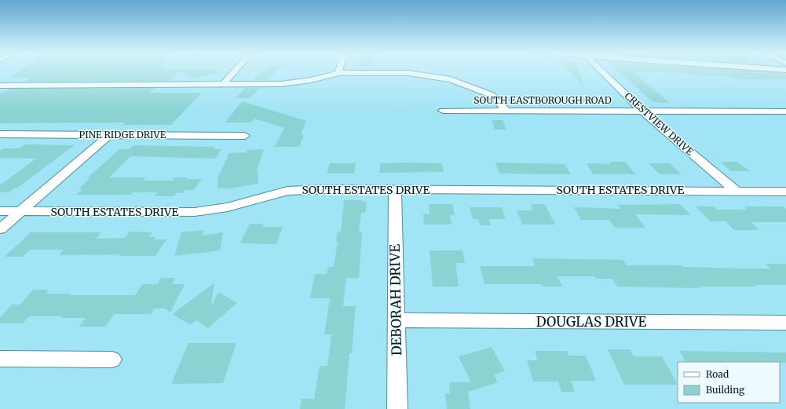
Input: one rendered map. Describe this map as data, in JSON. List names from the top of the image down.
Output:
{
  "streets": {
    "street": [
      "SOUTH EASTBOROUGH ROAD",
      "CRESTVIEW DRIVE",
      "PINE RIDGE DRIVE",
      "SOUTH ESTATES DRIVE",
      "DEBORAH DRIVE",
      "DOUGLAS DRIVE"
    ]
  },
  "crossings": [
    ["SOUTH EASTBOROUGH ROAD", "CRESTVIEW DRIVE"],
    ["CRESTVIEW DRIVE", "SOUTH ESTATES DRIVE"],
    ["SOUTH ESTATES DRIVE", "DEBORAH DRIVE"],
    ["DEBORAH DRIVE", "DOUGLAS DRIVE"]
  ],
  "legend": ["Road", "Building"]
}
